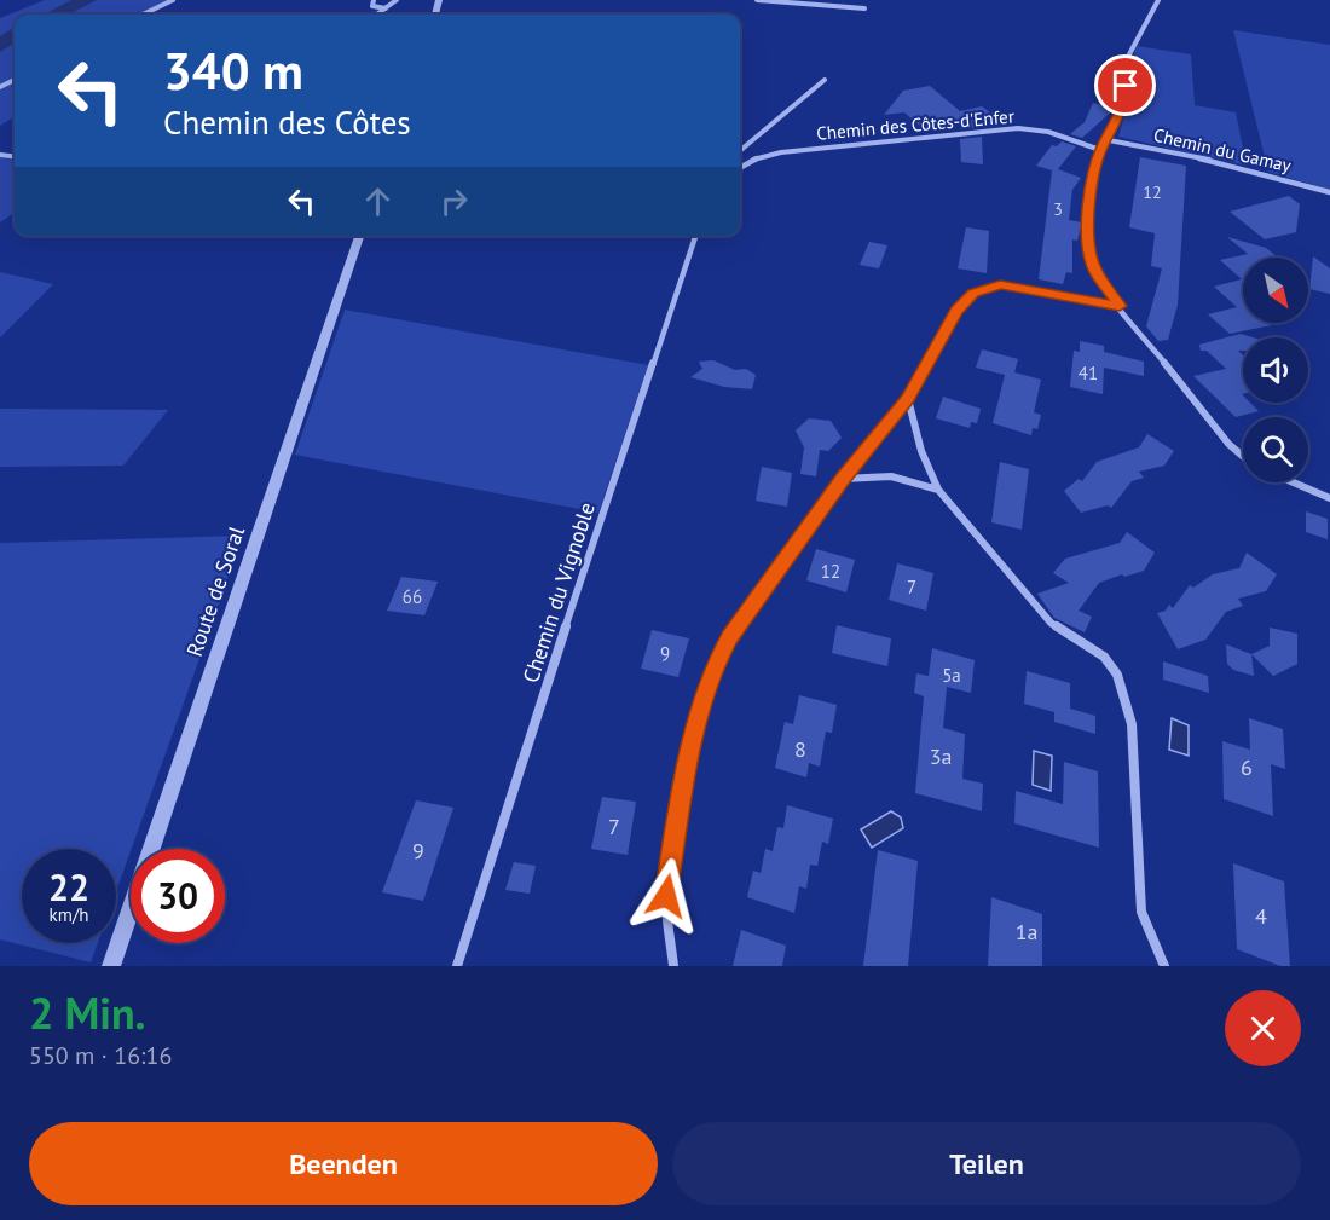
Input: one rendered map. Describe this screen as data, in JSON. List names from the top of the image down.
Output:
{
  "streets": {
    "street": [
      "Chemin des Côtes-d'Enfer",
      "Chemin du Gamay",
      "Route de Soral",
      "Chemin du Vignoble"
    ]
  },
  "house_numbers": [
    "12",
    "3",
    "41",
    "12",
    "7",
    "66",
    "9",
    "5a",
    "8",
    "3a",
    "6",
    "7",
    "9",
    "4",
    "1a"
  ],
  "north": "bottom right",
  "page": {
    "turn": ["340 m", "Chemin des Côtes"],
    "speed": "22 km/h",
    "limit": "30",
    "heading": ["2 Min.", "550 m · 16:16"],
    "buttons": ["Beenden", "Teilen"]
  }
}
